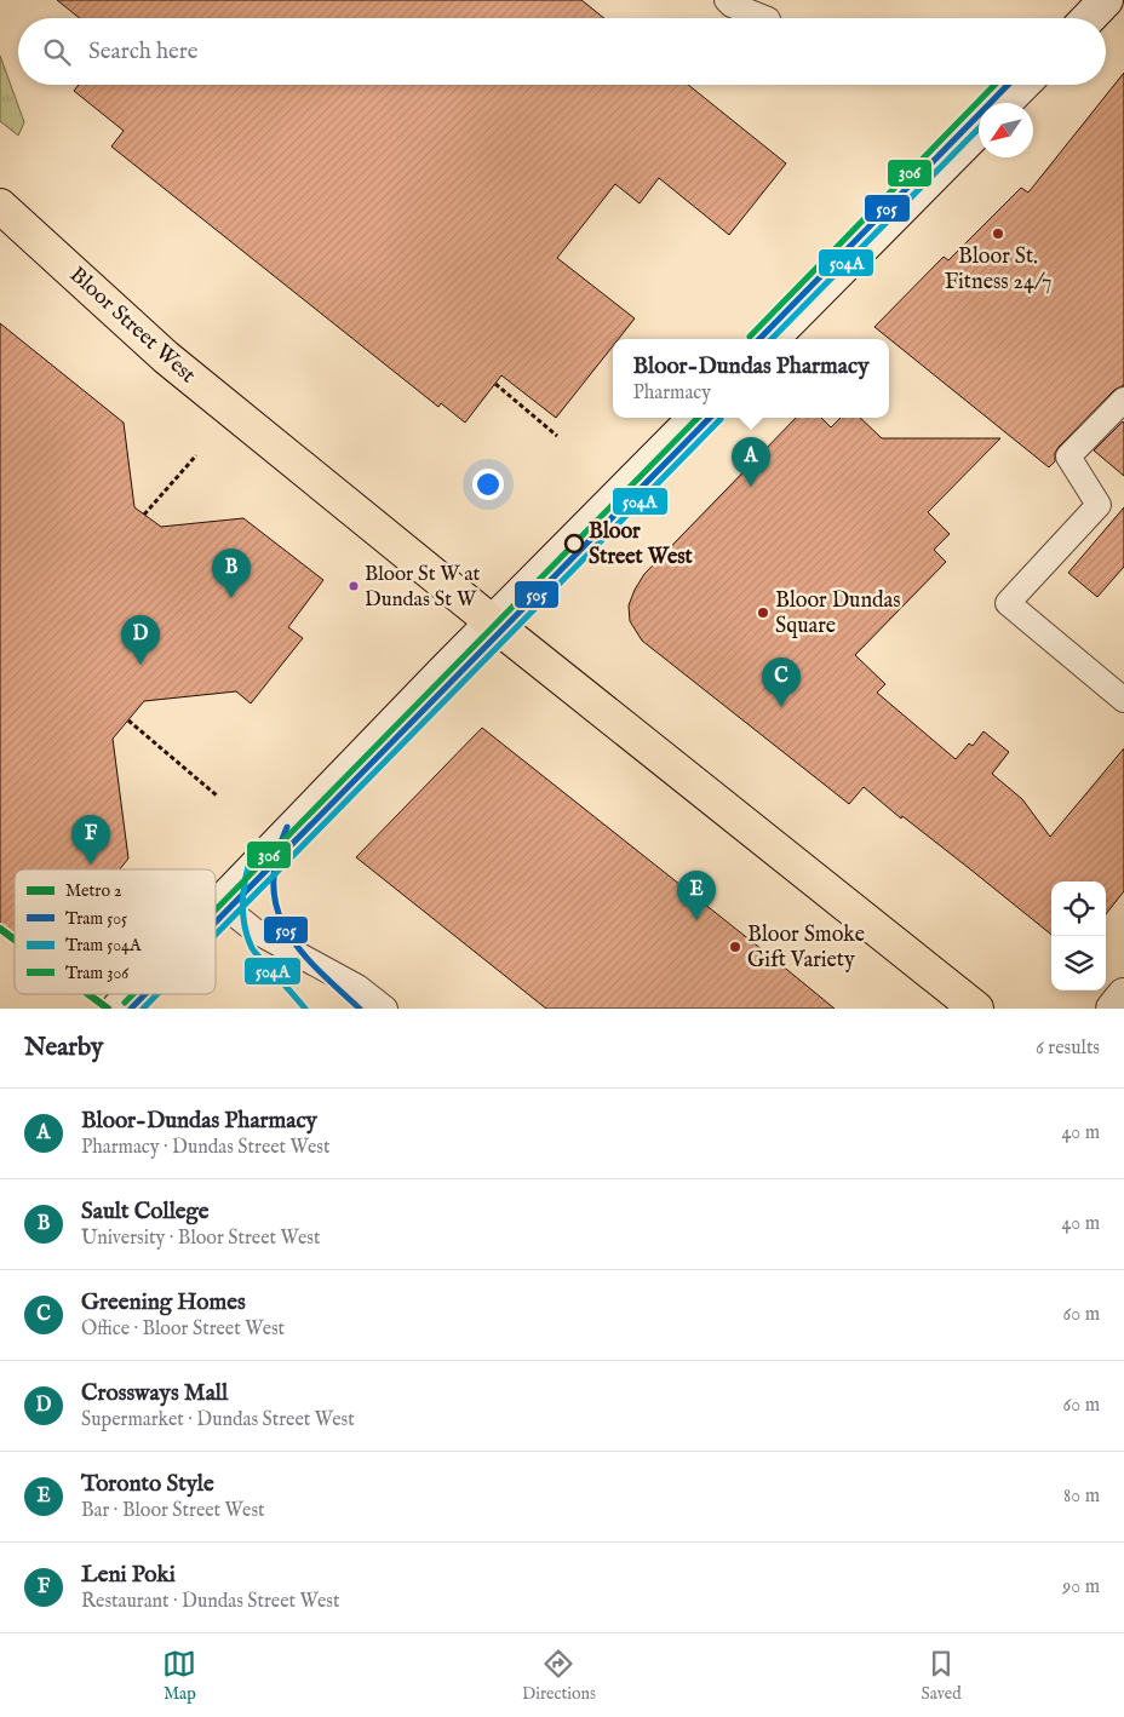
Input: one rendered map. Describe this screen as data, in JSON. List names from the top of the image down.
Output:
{
  "streets": {
    "main road": ["Bloor Street West"]
  },
  "places": [
    "Bloor St. Fitness 24/7",
    "Bloor Street West",
    "Bloor St W at Dundas St W",
    "Bloor Dundas Square",
    "Bloor Smoke Gift Variety"
  ],
  "lines": [
    "tram line 505",
    "tram line 306",
    "tram line 504A",
    "metro line 2"
  ],
  "legend": [
    "Metro 2",
    "Tram 505",
    "Tram 504A",
    "Tram 306"
  ],
  "north": "bottom left",
  "page": {
    "search": "Search here",
    "popup": ["Bloor-Dundas Pharmacy", "Pharmacy"],
    "pins": [
      "A",
      "B",
      "D",
      "C",
      "F",
      "E"
    ],
    "heading": ["Nearby", "6 results"],
    "list": [
      {
        "mark": "A",
        "name": "Bloor-Dundas Pharmacy",
        "note": "Pharmacy · Dundas Street West",
        "value": "40 m"
      },
      {
        "mark": "B",
        "name": "Sault College",
        "note": "University · Bloor Street West",
        "value": "40 m"
      },
      {
        "mark": "C",
        "name": "Greening Homes",
        "note": "Office · Bloor Street West",
        "value": "60 m"
      },
      {
        "mark": "D",
        "name": "Crossways Mall",
        "note": "Supermarket · Dundas Street West",
        "value": "60 m"
      },
      {
        "mark": "E",
        "name": "Toronto Style",
        "note": "Bar · Bloor Street West",
        "value": "80 m"
      },
      {
        "mark": "F",
        "name": "Leni Poki",
        "note": "Restaurant · Dundas Street West",
        "value": "90 m"
      }
    ],
    "nav": ["Map", "Directions", "Saved"]
  }
}
